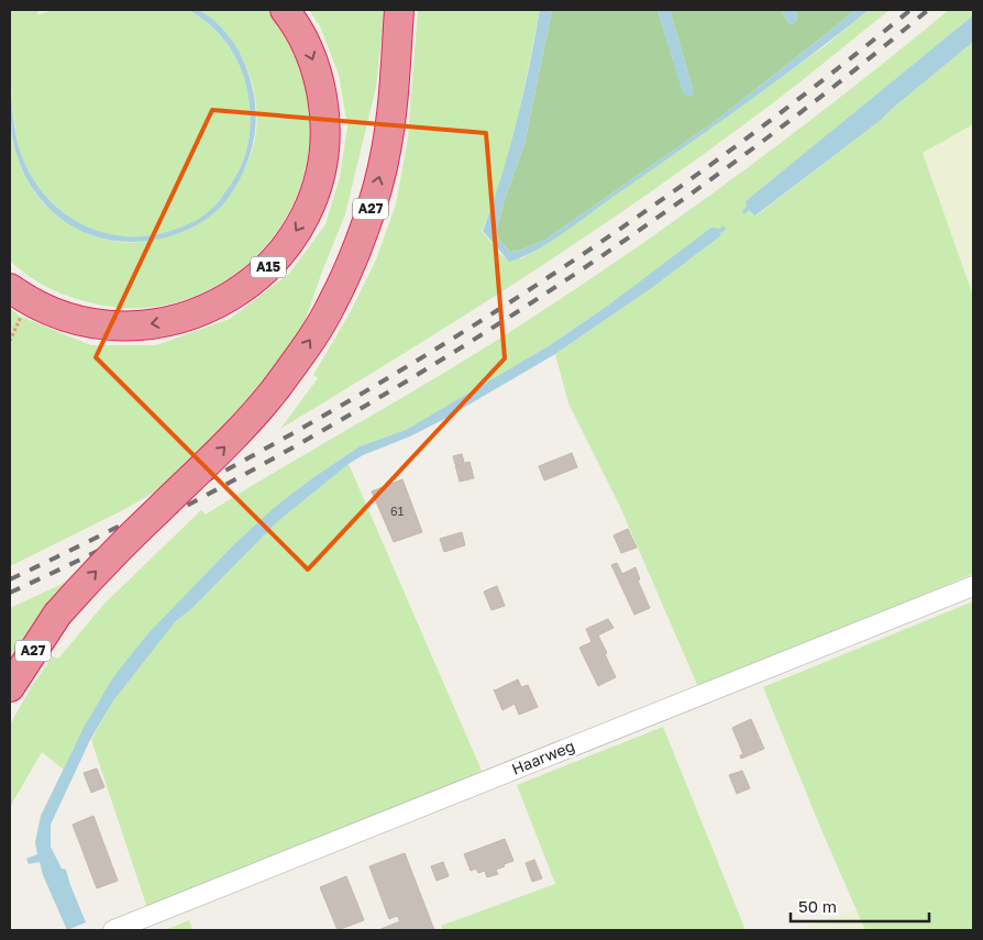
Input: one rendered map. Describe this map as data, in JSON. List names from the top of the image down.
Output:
{
  "streets": {
    "highway": ["A27", "A15"],
    "street": ["Haarweg"]
  },
  "house_numbers": ["61"],
  "scale_bar": "50 m"
}
